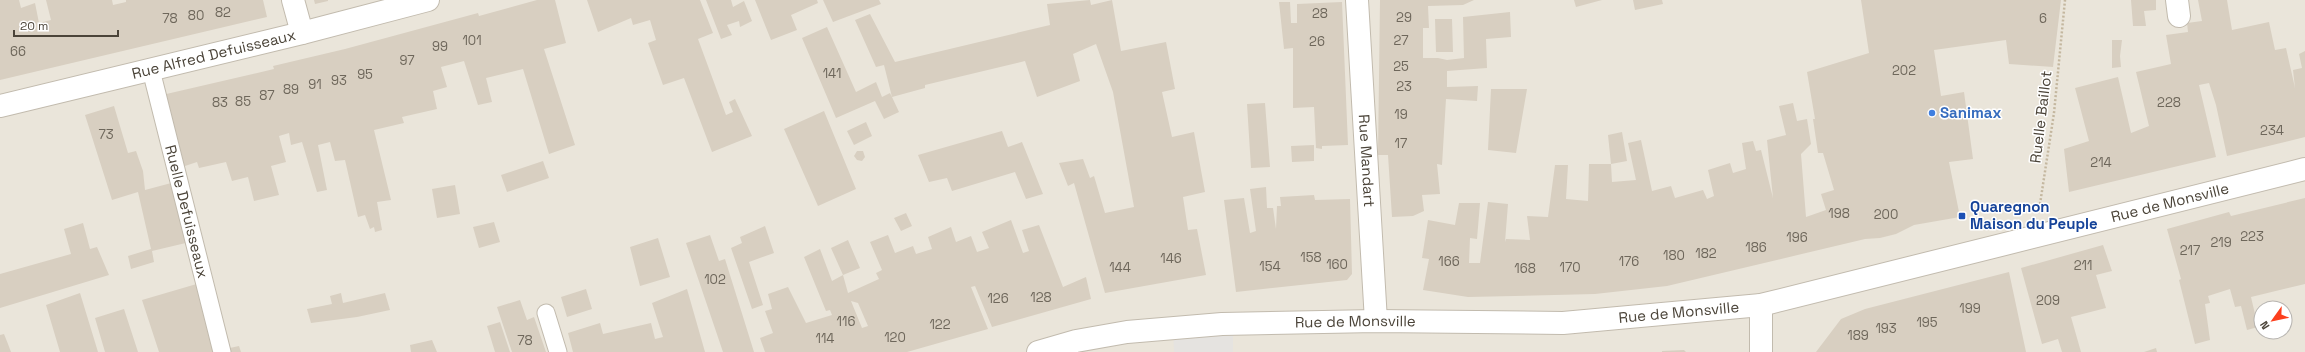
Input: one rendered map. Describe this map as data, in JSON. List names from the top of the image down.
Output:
{
  "streets": {
    "street": ["Rue Alfred Defuisseaux", "Rue Mandart", "Rue de Monsville"],
    "lane": ["Ruelle Defuisseaux"],
    "path": ["Ruelle Baillot"]
  },
  "crossings": [
    ["Rue Alfred Defuisseaux", "Ruelle Defuisseaux"],
    ["Ruelle Baillot", "Rue de Monsville"],
    ["Rue Mandart", "Rue de Monsville"]
  ],
  "places": {
    "other": ["Sanimax"],
    "transit": ["Quaregnon Maison du Peuple"]
  },
  "house_numbers": [
    "82",
    "28",
    "80",
    "29",
    "78",
    "6",
    "101",
    "27",
    "26",
    "99",
    "66",
    "97",
    "25",
    "202",
    "141",
    "95",
    "93",
    "91",
    "23",
    "89",
    "87",
    "85",
    "83",
    "228",
    "19",
    "234",
    "73",
    "17",
    "214",
    "198",
    "200",
    "223",
    "196",
    "219",
    "186",
    "217",
    "182",
    "180",
    "158",
    "146",
    "166",
    "176",
    "160",
    "211",
    "154",
    "144",
    "170",
    "168",
    "102",
    "128",
    "126",
    "209",
    "199",
    "116",
    "195",
    "122",
    "193",
    "189",
    "120",
    "114",
    "78"
  ],
  "scale_bar": "20 m",
  "north": "bottom left"
}
